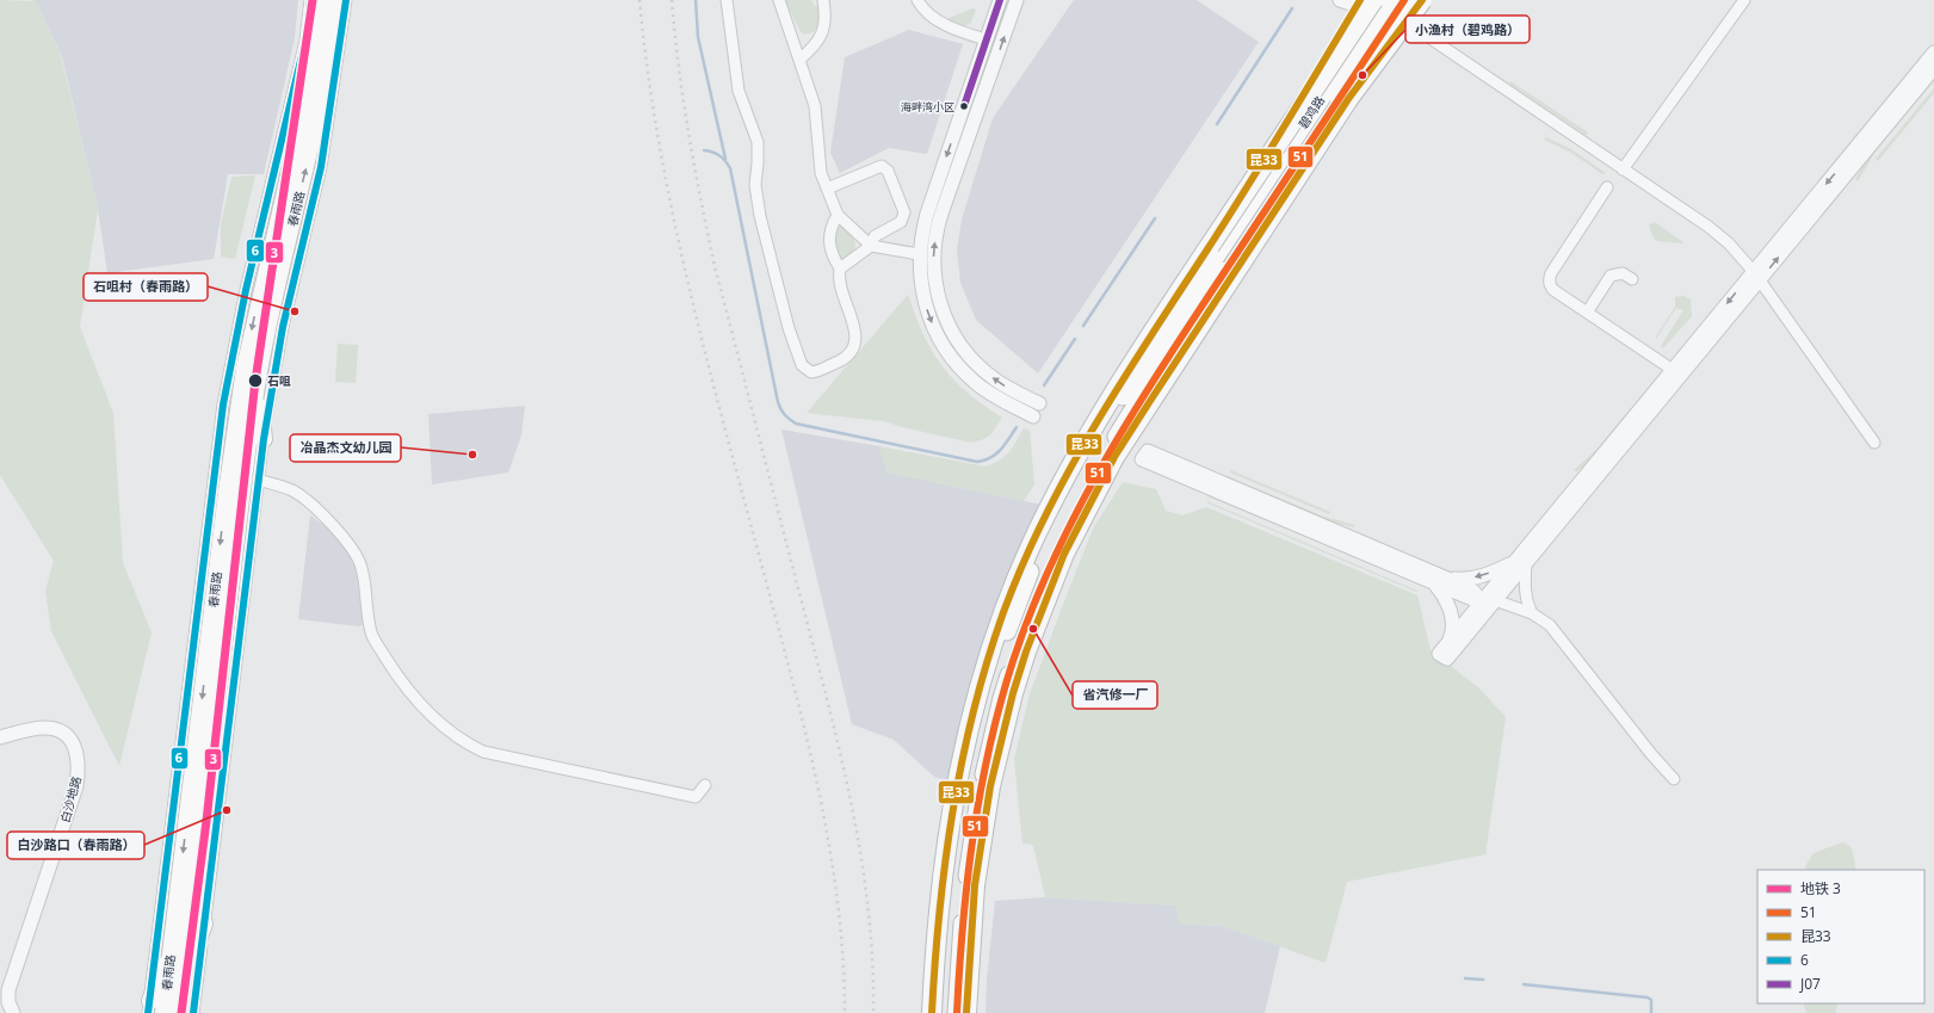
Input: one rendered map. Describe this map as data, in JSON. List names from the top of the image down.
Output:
{
  "streets": {
    "highway": ["碧鸡路"],
    "main road": ["春雨路"],
    "street": ["白沙地路"]
  },
  "places": [
    "小渔村（碧鸡路）",
    "海畔湾小区",
    "石咀村（春雨路）",
    "石咀",
    "冶晶杰文幼儿园",
    "省汽修一厂",
    "白沙路口（春雨路）"
  ],
  "lines": [
    "metro line 3",
    "transit line 51",
    "transit line 昆33",
    "transit line 6",
    "transit line J07"
  ],
  "legend": [
    "地铁 3",
    "51",
    "昆33",
    "6",
    "J07"
  ]
}
